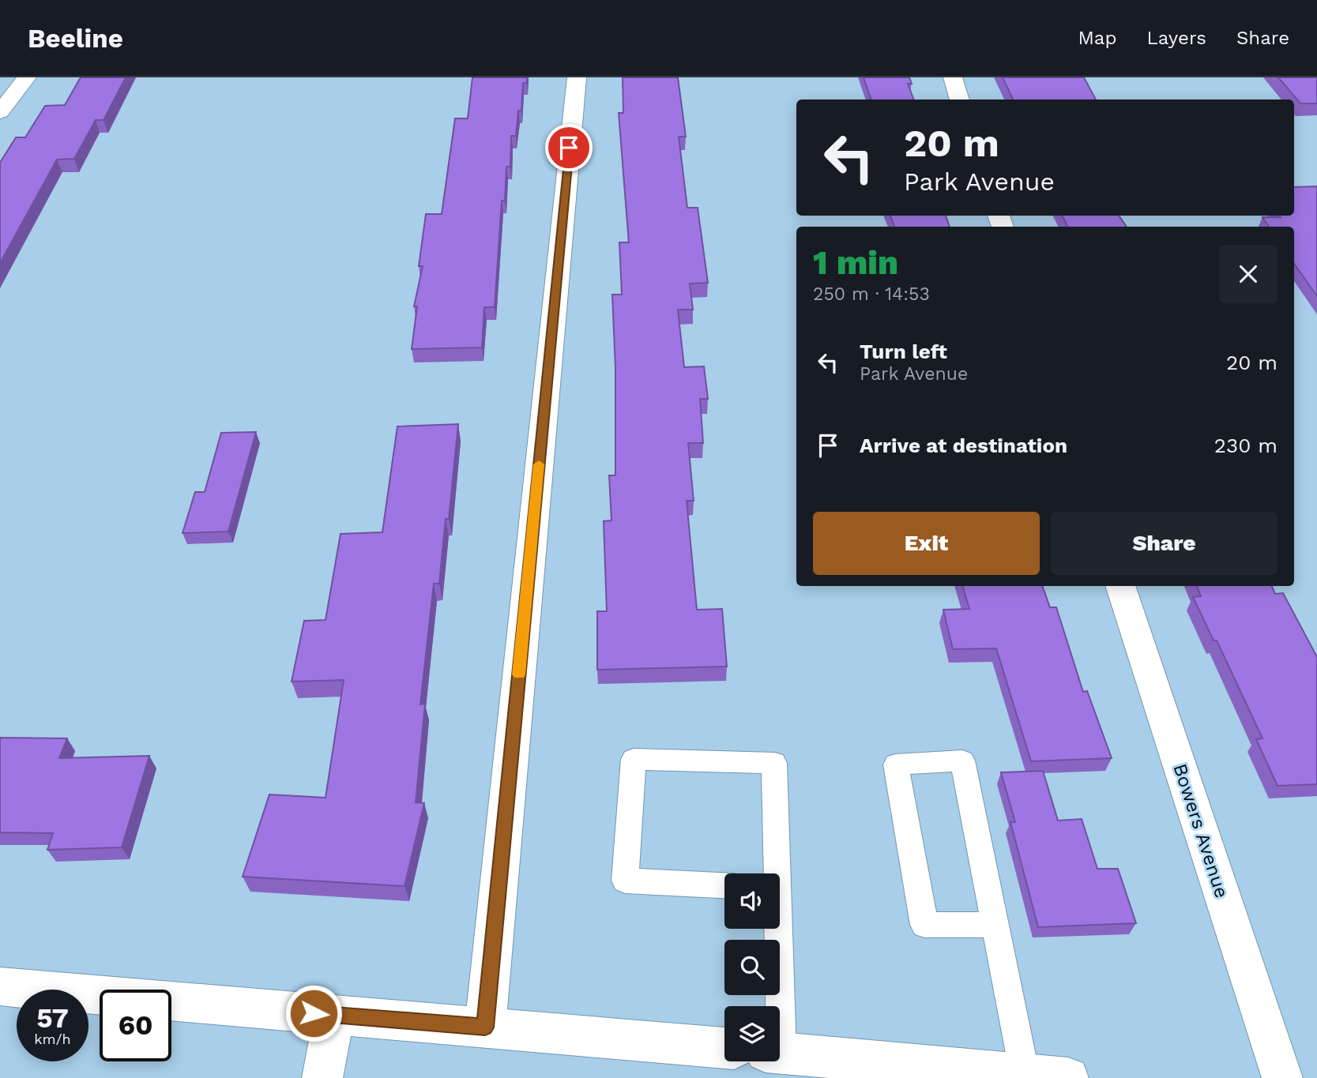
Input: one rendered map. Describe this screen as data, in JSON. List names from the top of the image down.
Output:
{
  "streets": {
    "street": ["Bowers Avenue"]
  },
  "page": {
    "header": "Beeline",
    "nav": ["Map", "Layers", "Share"],
    "turn": ["20 m", "Park Avenue"],
    "heading": ["1 min", "250 m · 14:53"],
    "list": [
      {
        "name": "Turn left",
        "note": "Park Avenue",
        "value": "20 m"
      },
      {
        "name": "Arrive at destination",
        "value": "230 m"
      }
    ],
    "buttons": ["Exit", "Share"],
    "speed": "57 km/h",
    "limit": "60"
  }
}
